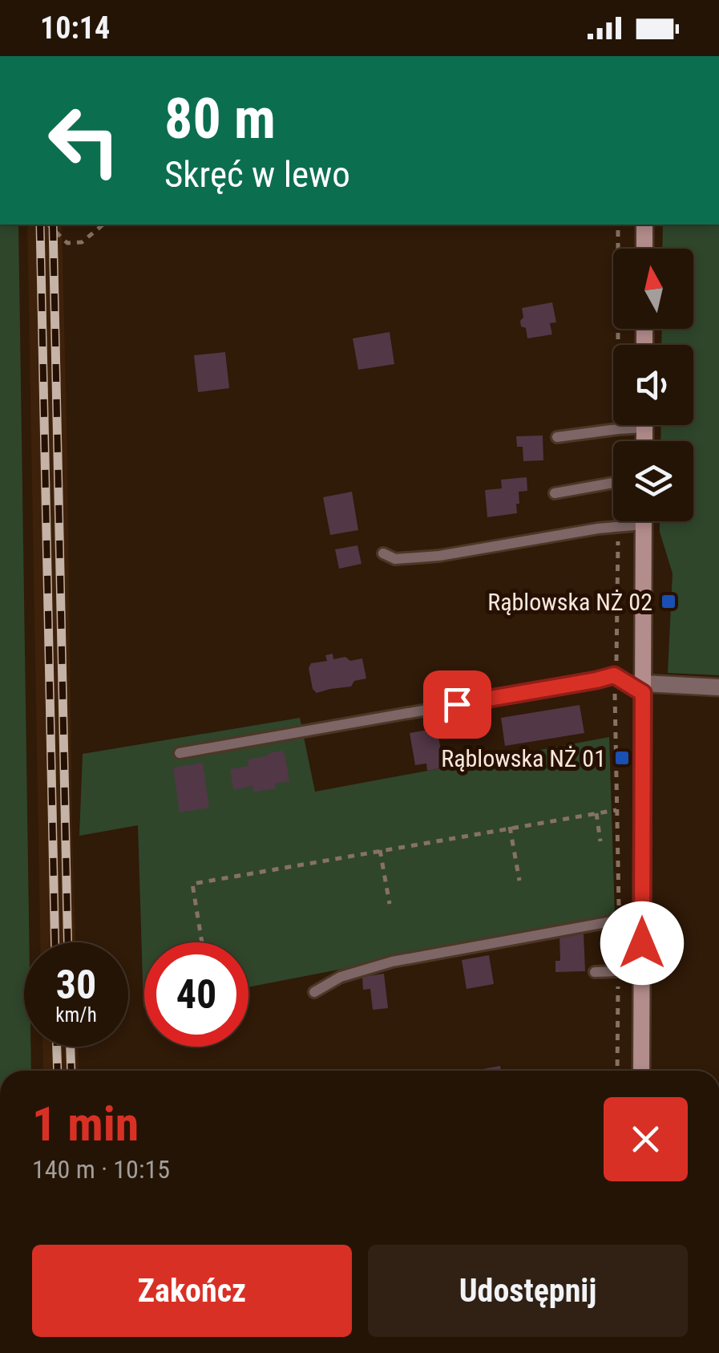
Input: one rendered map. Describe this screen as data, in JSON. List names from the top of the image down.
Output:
{
  "places": {
    "transit": ["Rąblowska NŻ 02", "Rąblowska NŻ 01"]
  },
  "north": "top",
  "page": {
    "status": "10:14",
    "turn": ["80 m", "Skręć w lewo"],
    "speed": "30 km/h",
    "limit": "40",
    "heading": ["1 min", "140 m · 10:15"],
    "buttons": ["Zakończ", "Udostępnij"]
  }
}
